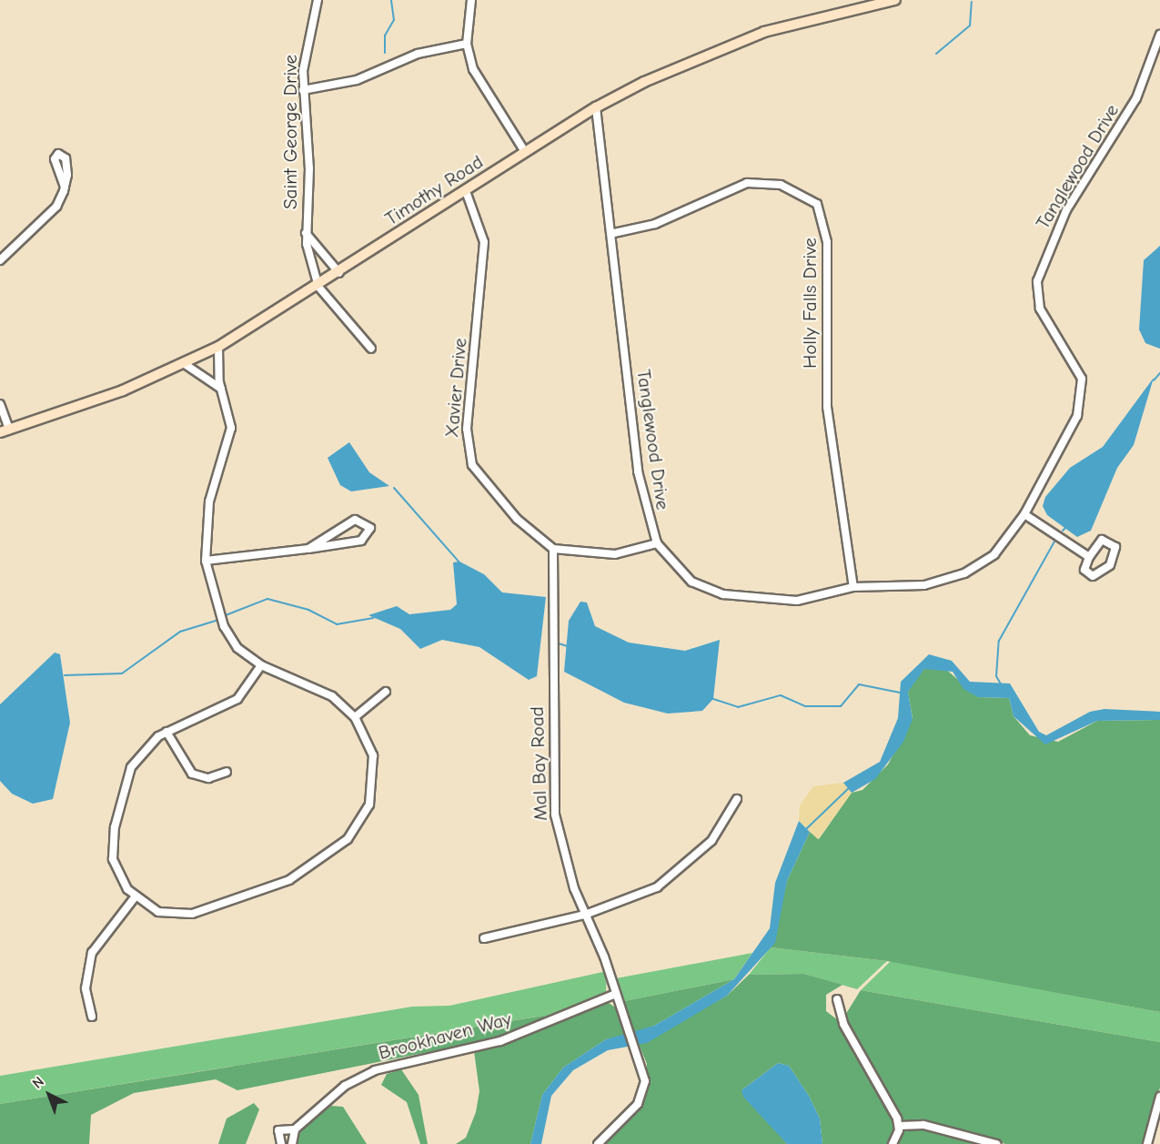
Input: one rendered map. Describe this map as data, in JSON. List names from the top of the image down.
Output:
{
  "streets": {
    "main road": ["Timothy Road"],
    "street": [
      "Saint George Drive",
      "Tanglewood Drive",
      "Holly Falls Drive",
      "Xavier Drive",
      "Mal Bay Road",
      "Brookhaven Way"
    ]
  },
  "crossings": [
    ["Saint George Drive", "Timothy Road"],
    ["Tanglewood Drive", "Timothy Road"],
    ["Tanglewood Drive", "Holly Falls Drive"],
    ["Timothy Road", "Xavier Drive"],
    ["Xavier Drive", "Mal Bay Road"],
    ["Mal Bay Road", "Brookhaven Way"]
  ],
  "north": "top left"
}
